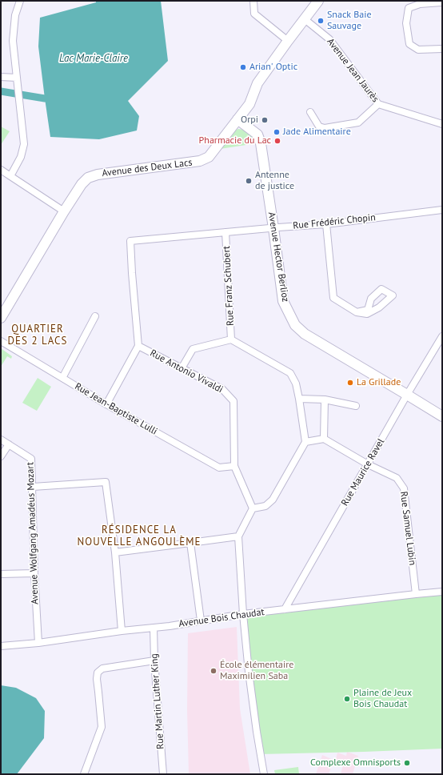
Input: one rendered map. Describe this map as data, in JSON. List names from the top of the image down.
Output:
{
  "streets": {
    "street": [
      "Avenue Jean Jaurès",
      "Avenue des Deux Lacs",
      "Rue Frédéric Chopin",
      "Avenue Hector Berlioz",
      "Rue Franz Schubert",
      "Rue Antonio Vivaldi",
      "Rue Jean-Baptiste Lulli",
      "Rue Maurice Ravel",
      "Rue Samuel Lubin",
      "Avenue Wolfgang Amadéus Mozart",
      "Avenue Bois Chaudat",
      "Rue Martin Luther King"
    ]
  },
  "crossings": [
    ["Avenue Jean Jaurès", "Avenue des Deux Lacs"],
    ["Avenue des Deux Lacs", "Avenue Hector Berlioz"],
    ["Rue Frédéric Chopin", "Avenue Hector Berlioz"],
    ["Rue Frédéric Chopin", "Rue Franz Schubert"],
    ["Rue Frédéric Chopin", "Rue Antonio Vivaldi"],
    ["Avenue Hector Berlioz", "Rue Maurice Ravel"],
    ["Rue Antonio Vivaldi", "Rue Jean-Baptiste Lulli"],
    ["Rue Maurice Ravel", "Rue Samuel Lubin"],
    ["Rue Maurice Ravel", "Avenue Bois Chaudat"],
    ["Rue Samuel Lubin", "Avenue Bois Chaudat"],
    ["Avenue Wolfgang Amadéus Mozart", "Avenue Bois Chaudat"],
    ["Avenue Bois Chaudat", "Rue Martin Luther King"]
  ],
  "districts": ["QUARTIER DES 2 LACS", "RÉSIDENCE LA NOUVELLE ANGOULÈME"],
  "water": ["Lac Marie-Claire"],
  "places": [
    "Snack Baie Sauvage",
    "Arian' Optic",
    "Orpi",
    "Jade Alimentaire",
    "Pharmacie du Lac",
    "Antenne de justice",
    "La Grillade",
    "École élémentaire Maximilien Saba",
    "Plaine de Jeux Bois Chaudat",
    "Complexe Omnisports"
  ]
}
